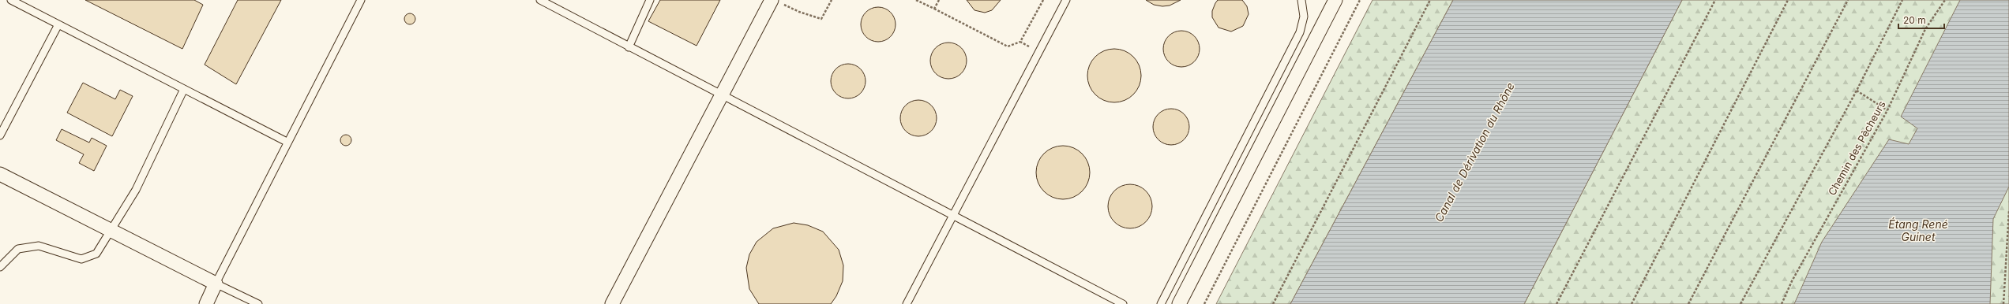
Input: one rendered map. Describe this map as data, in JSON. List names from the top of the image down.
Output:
{
  "streets": {
    "path": ["Chemin des Pêcheurs"]
  },
  "water": ["Canal de Dérivation du Rhône", "Étang René Guinet"],
  "scale_bar": "20 m"
}
